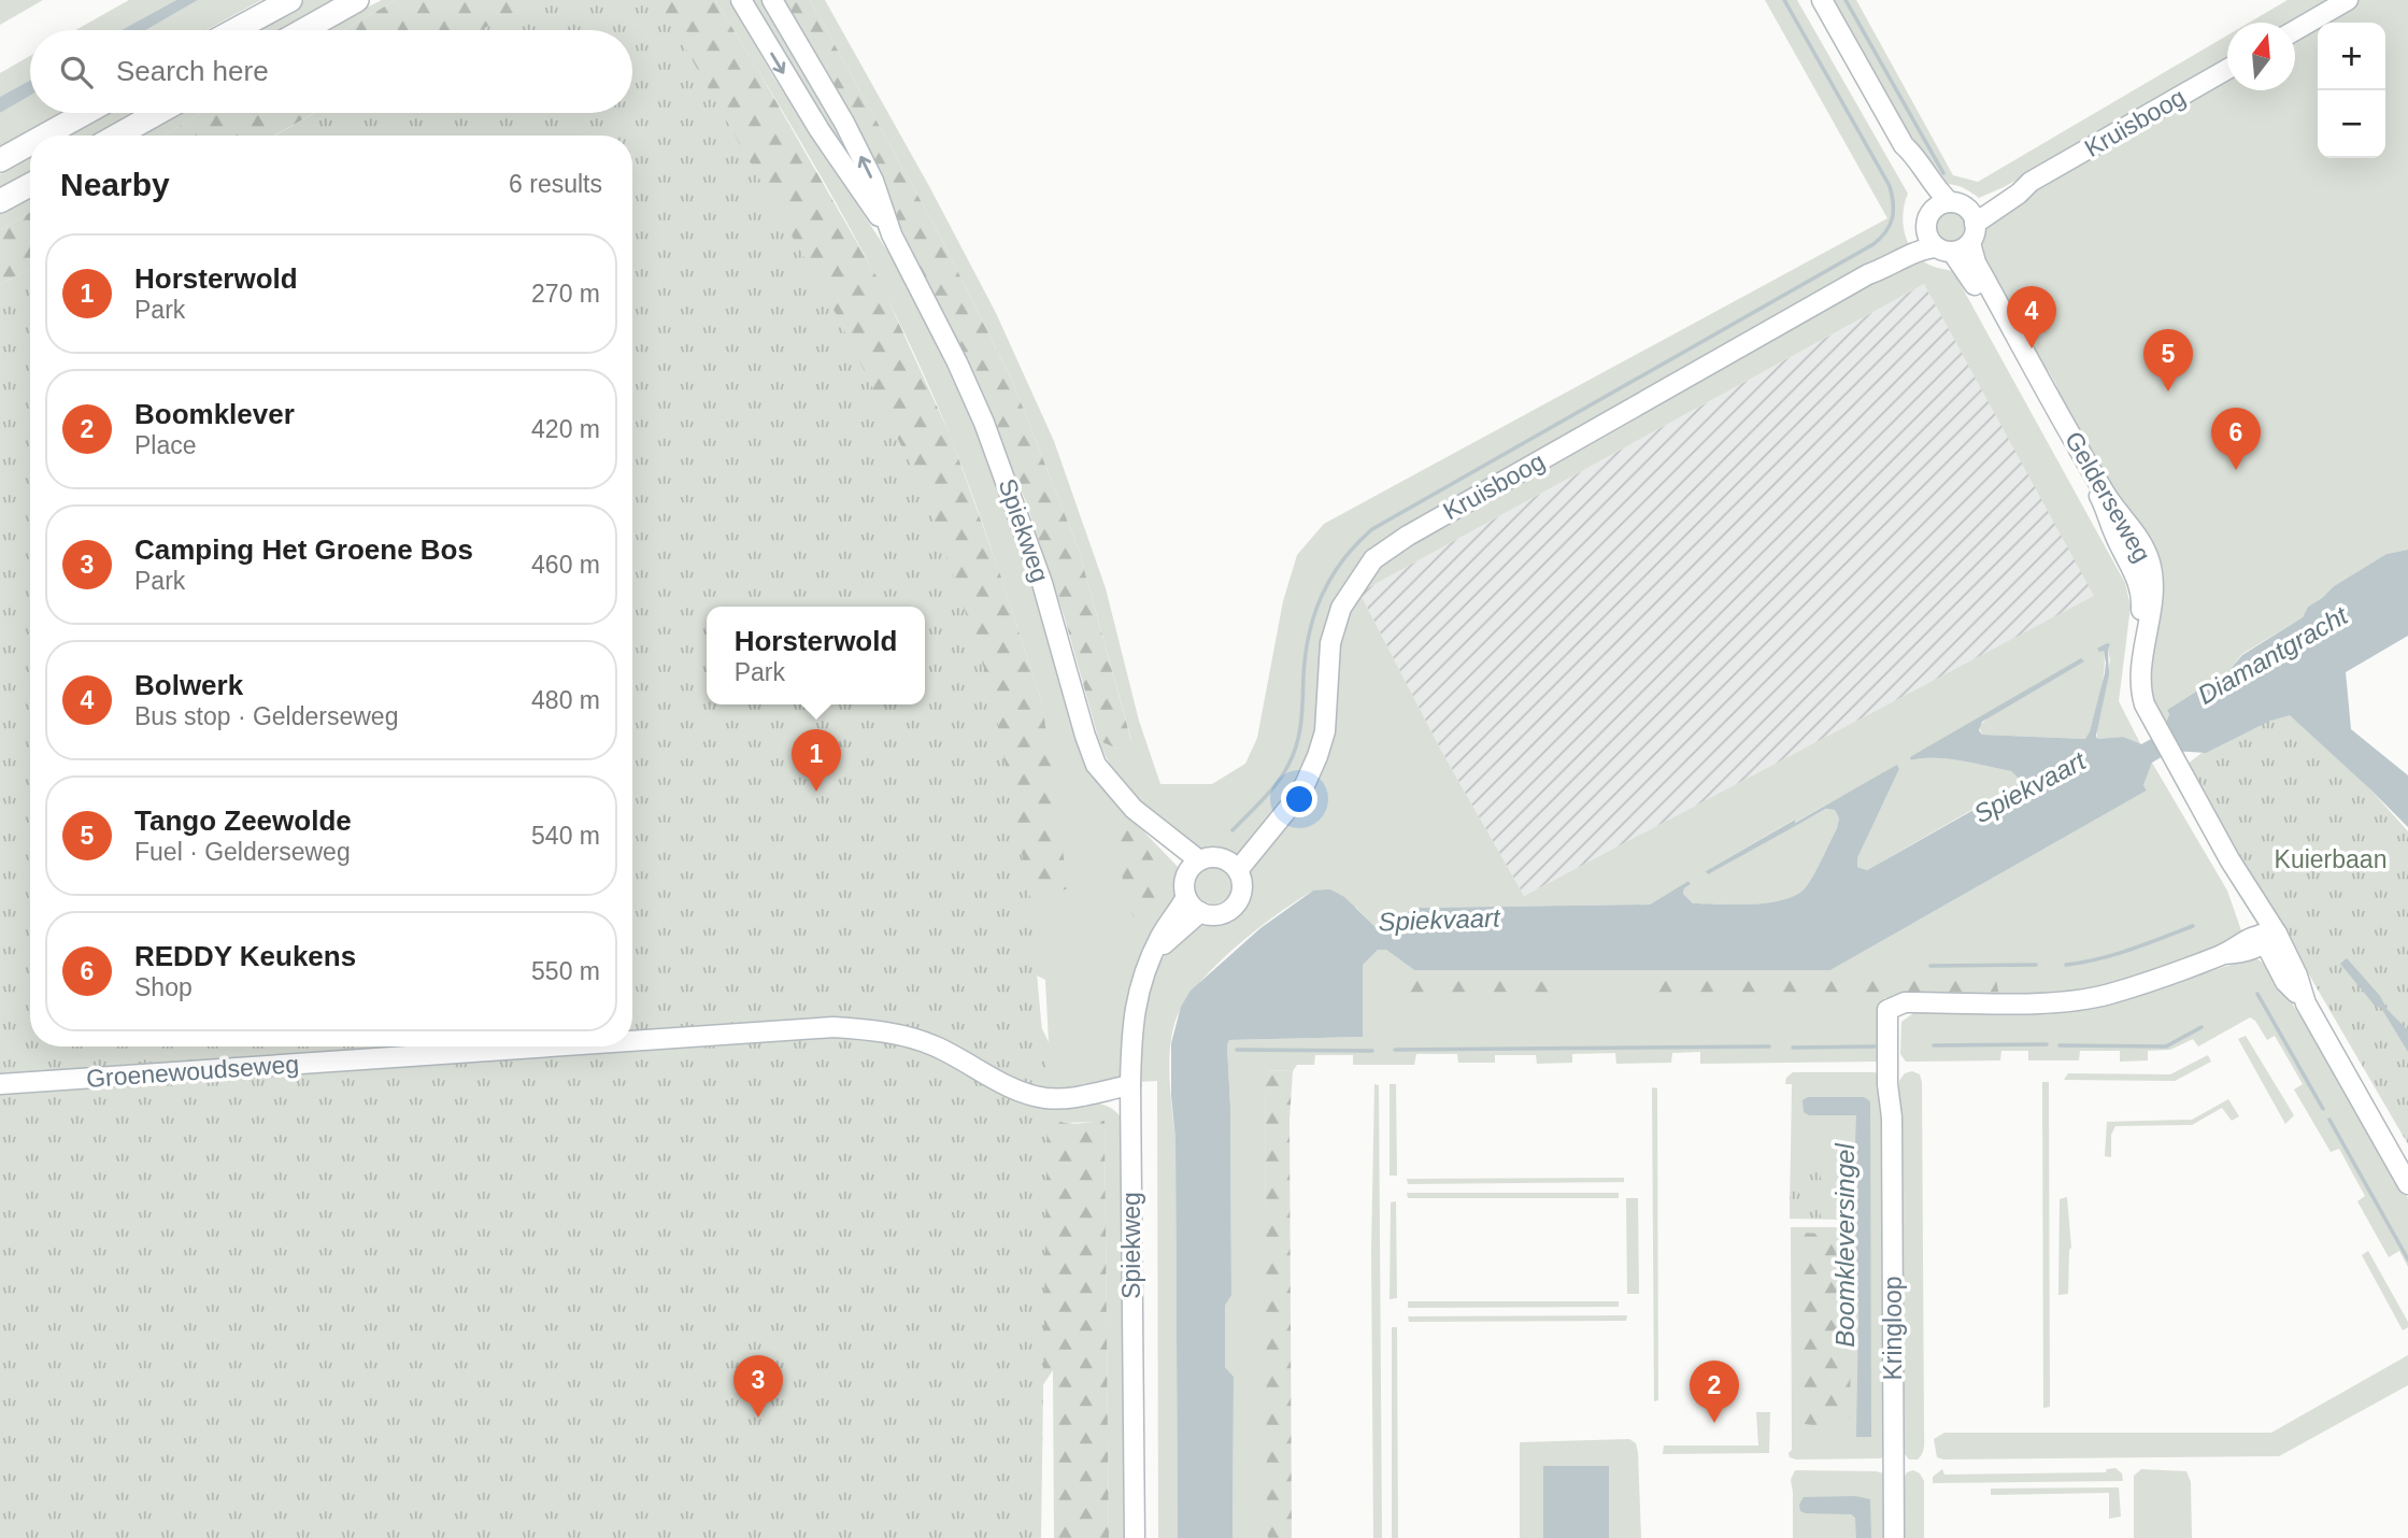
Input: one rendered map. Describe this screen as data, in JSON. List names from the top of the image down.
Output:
{
  "streets": {
    "street": [
      "Kruisboog",
      "Gelderseweg",
      "Spiekweg",
      "Groenewoudseweg",
      "Kringloop"
    ]
  },
  "crossings": [
    ["Kruisboog", "Gelderseweg"],
    ["Kruisboog", "Spiekweg"],
    ["Gelderseweg", "Kringloop"],
    ["Spiekweg", "Groenewoudseweg"]
  ],
  "water": ["Diamantgracht", "Spiekvaart", "Boomkleversingel"],
  "parks": ["Kuierbaan"],
  "north": "top",
  "page": {
    "map_buttons": ["+", "−"],
    "search": "Search here",
    "heading": ["Nearby", "6 results"],
    "list": [
      {
        "mark": "1",
        "name": "Horsterwold",
        "note": "Park",
        "value": "270 m"
      },
      {
        "mark": "2",
        "name": "Boomklever",
        "note": "Place",
        "value": "420 m"
      },
      {
        "mark": "3",
        "name": "Camping Het Groene Bos",
        "note": "Park",
        "value": "460 m"
      },
      {
        "mark": "4",
        "name": "Bolwerk",
        "note": "Bus stop · Gelderseweg",
        "value": "480 m"
      },
      {
        "mark": "5",
        "name": "Tango Zeewolde",
        "note": "Fuel · Gelderseweg",
        "value": "540 m"
      },
      {
        "mark": "6",
        "name": "REDDY Keukens",
        "note": "Shop",
        "value": "550 m"
      }
    ],
    "pins": [
      "4",
      "5",
      "6",
      "1",
      "3",
      "2"
    ],
    "popup": ["Horsterwold", "Park"]
  }
}
